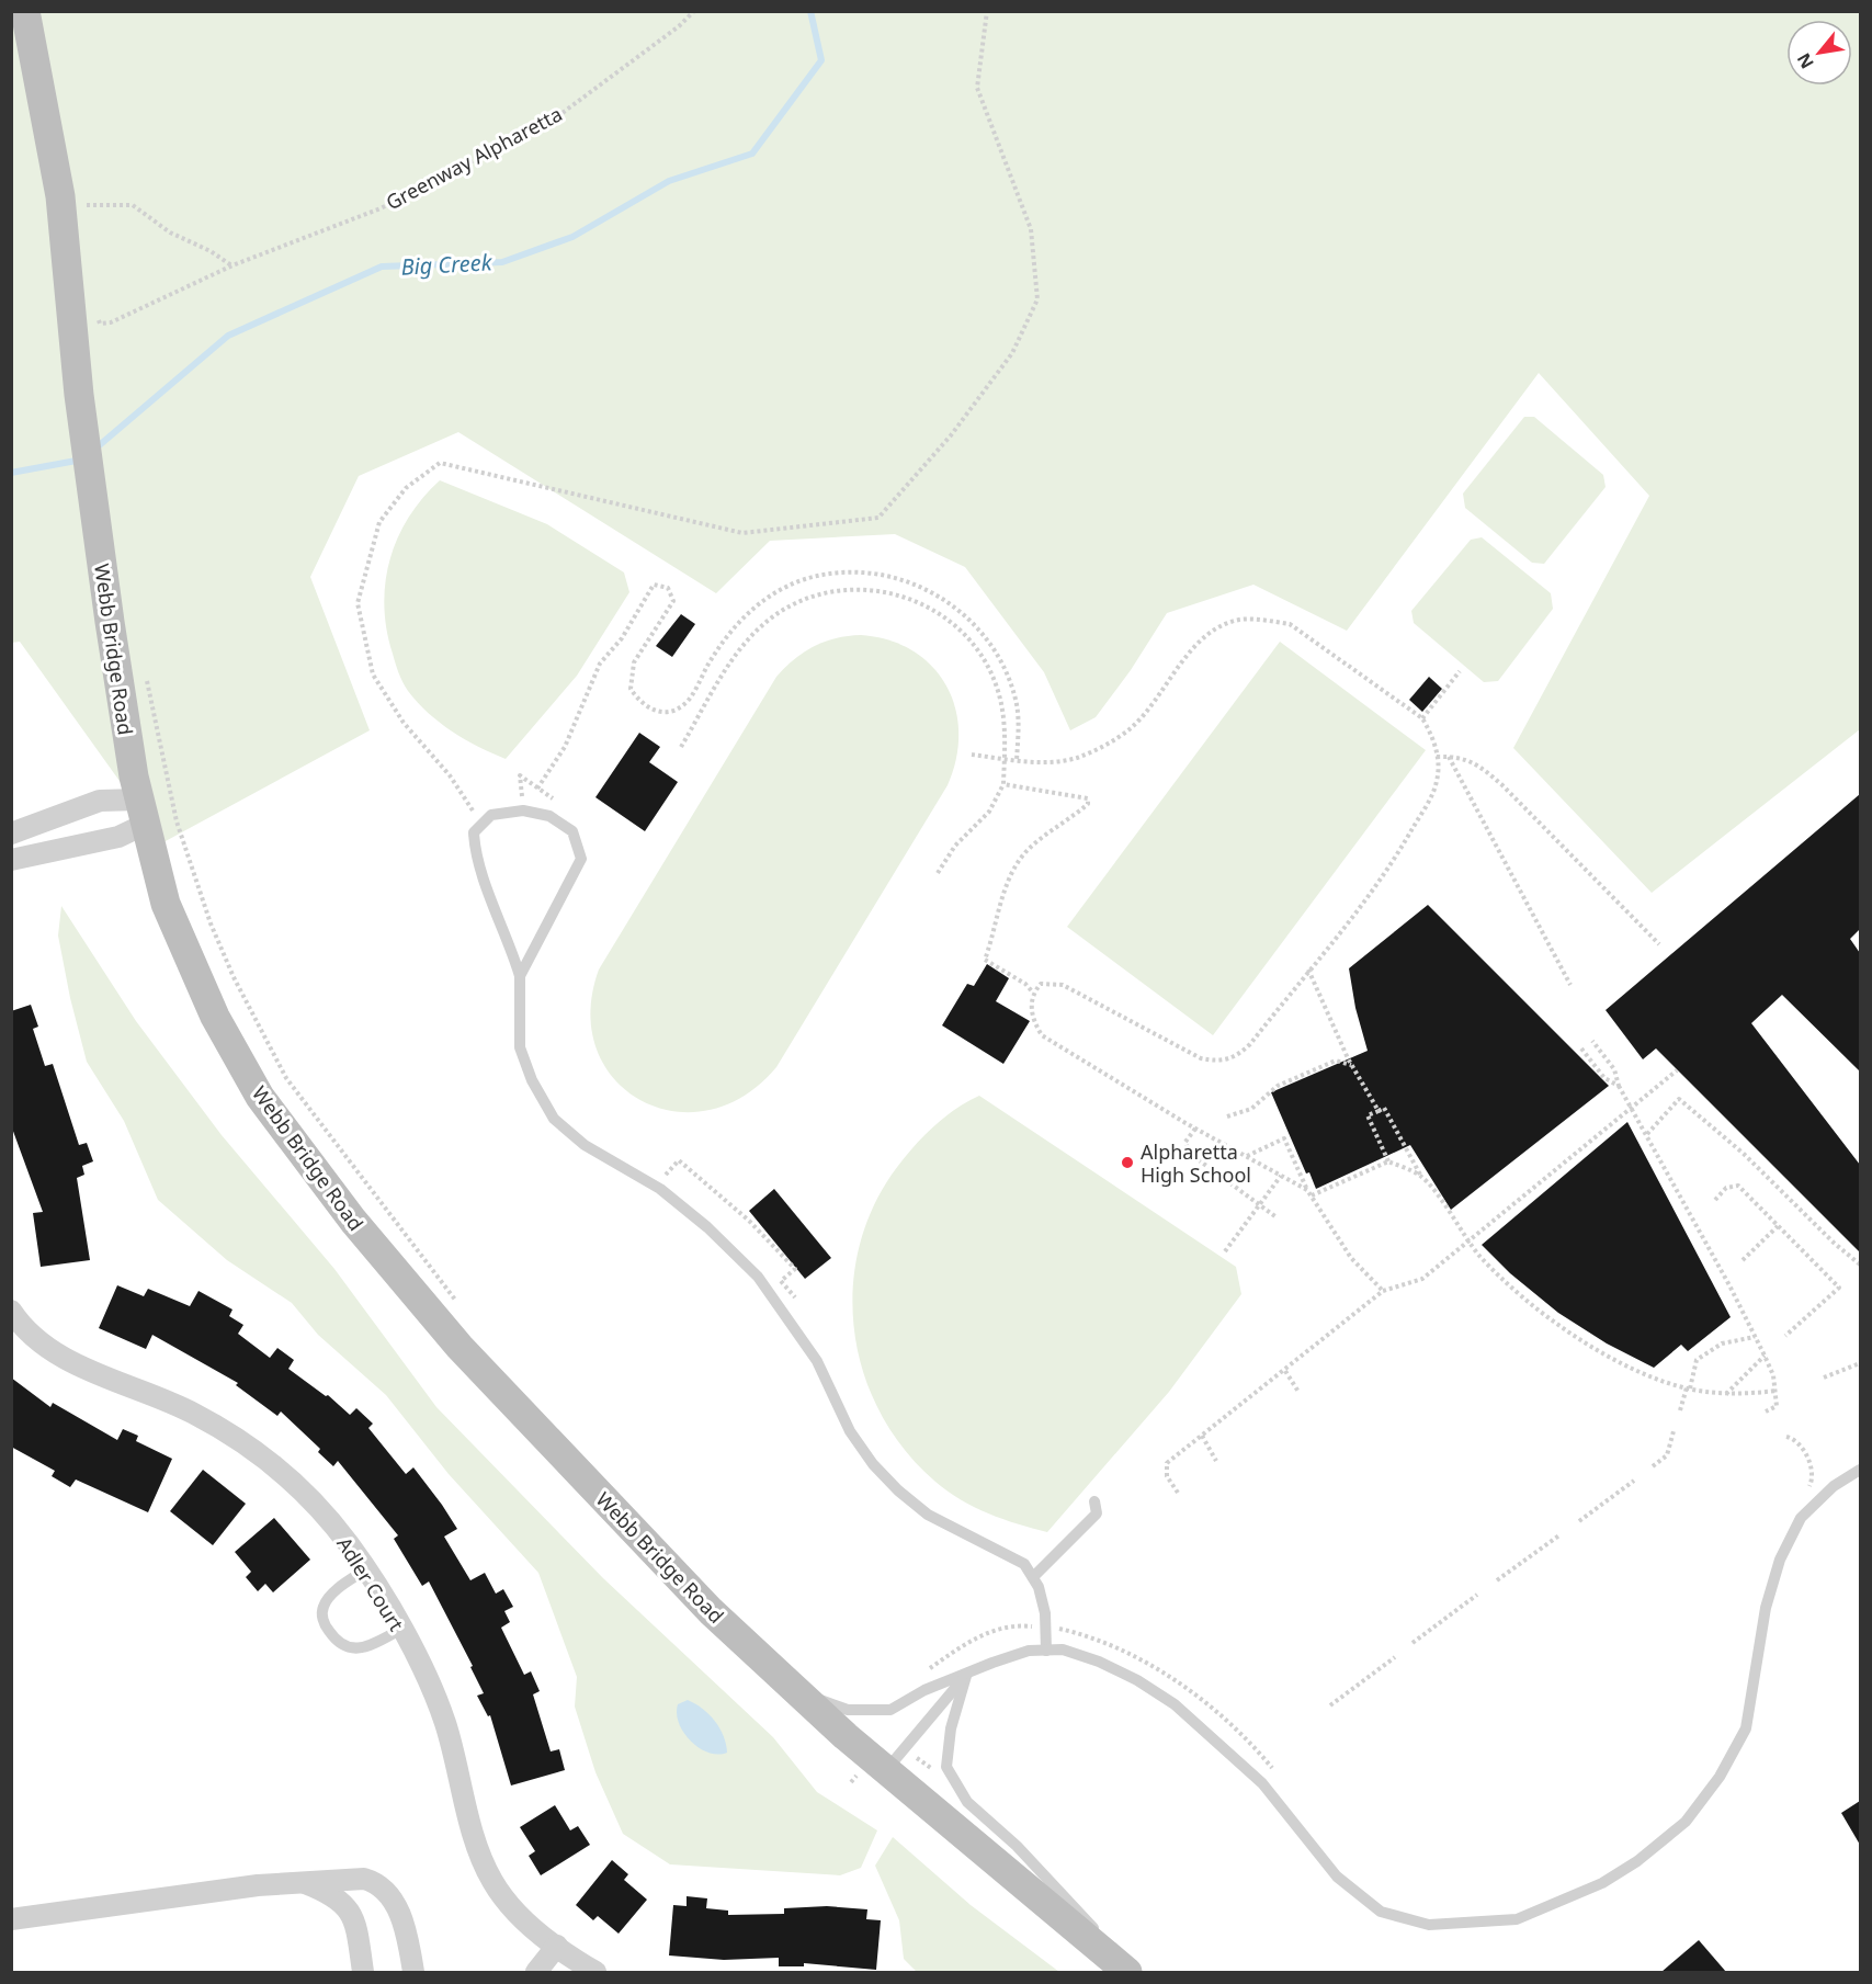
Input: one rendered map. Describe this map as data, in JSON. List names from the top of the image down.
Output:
{
  "streets": {
    "street": ["Webb Bridge Road", "Adler Court"],
    "path": ["Greenway Alpharetta"]
  },
  "water": ["Big Creek"],
  "places": ["Alpharetta High School"],
  "north": "bottom left"
}
